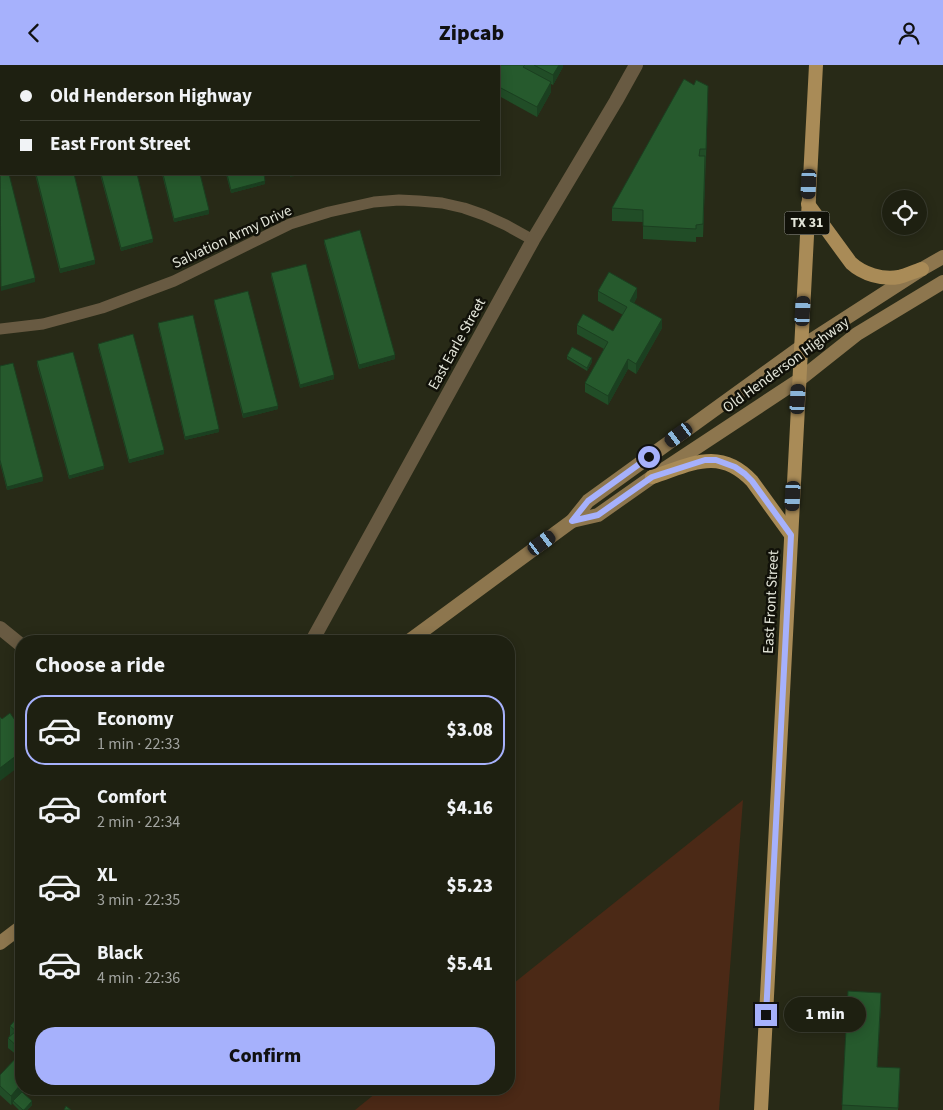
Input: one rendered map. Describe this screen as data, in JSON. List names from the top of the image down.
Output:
{
  "streets": {
    "main road": ["TX 31", "Old Henderson Highway", "East Front Street"],
    "street": ["East Earle Street"],
    "lane": ["Salvation Army Drive"]
  },
  "crossings": [
    ["Salvation Army Drive", "East Earle Street"],
    ["Old Henderson Highway", "East Front Street"]
  ],
  "page": {
    "header": "Zipcab",
    "banner": ["Old Henderson Highway", "East Front Street"],
    "heading": "Choose a ride",
    "list": [
      {
        "name": "Economy",
        "note": "1 min · 22:33",
        "value": "$3.08"
      },
      {
        "name": "Comfort",
        "note": "2 min · 22:34",
        "value": "$4.16"
      },
      {
        "name": "XL",
        "note": "3 min · 22:35",
        "value": "$5.23"
      },
      {
        "name": "Black",
        "note": "4 min · 22:36",
        "value": "$5.41"
      }
    ],
    "bubble": "1 min",
    "buttons": "Confirm"
  }
}
